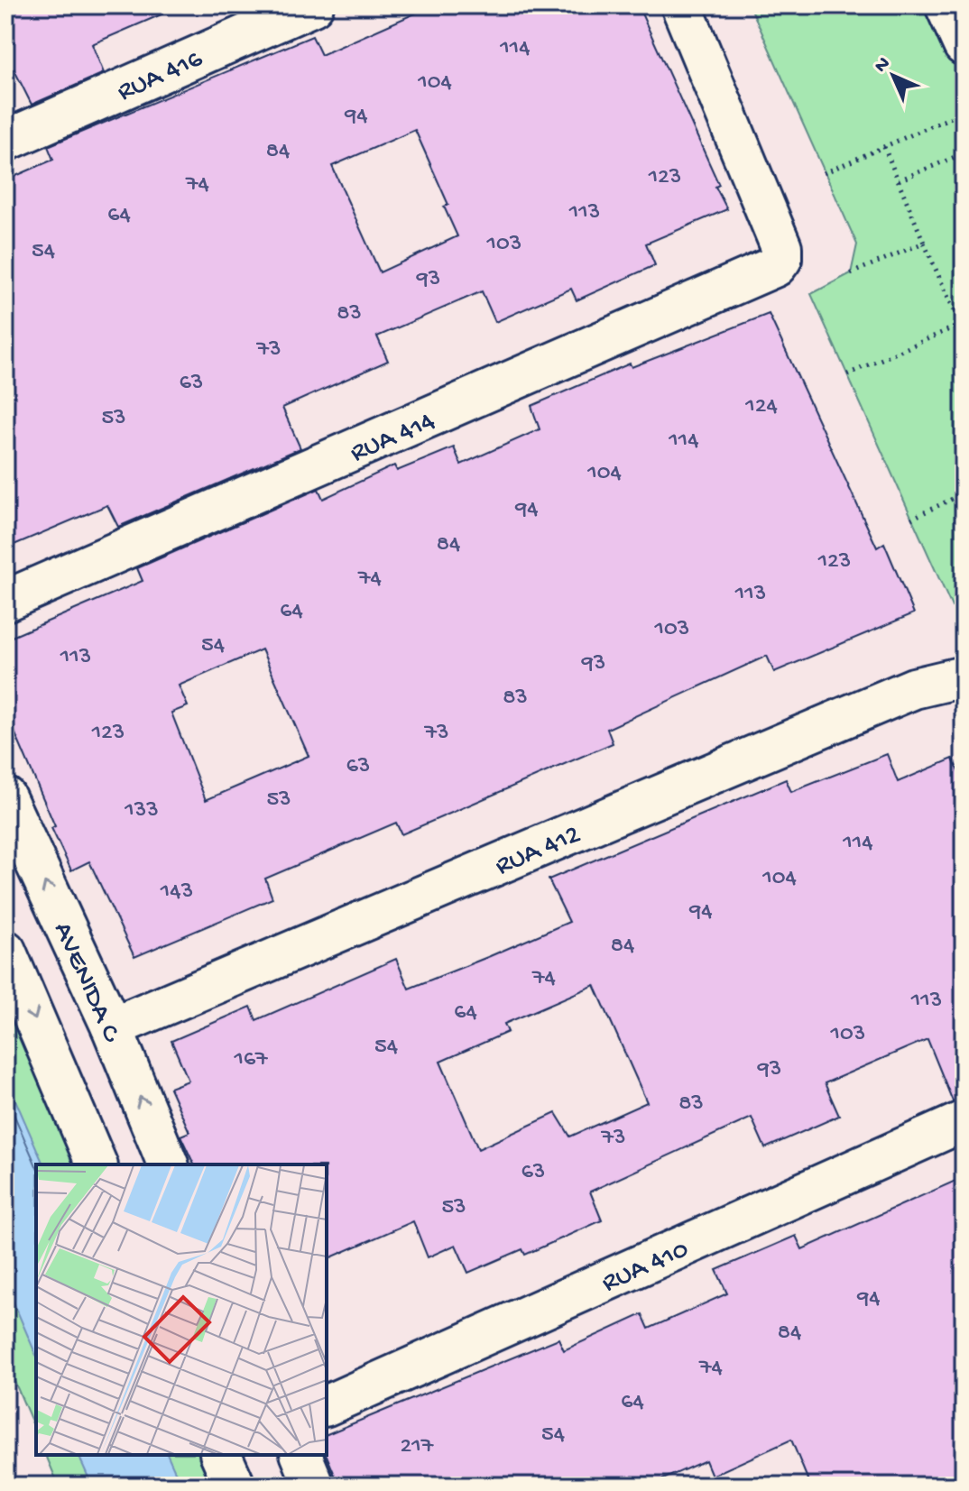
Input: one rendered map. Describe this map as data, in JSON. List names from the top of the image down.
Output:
{
  "streets": {
    "street": [
      "RUA 416",
      "RUA 414",
      "RUA 412",
      "AVENIDA C",
      "RUA 410"
    ]
  },
  "crossings": [
    ["RUA 412", "AVENIDA C"]
  ],
  "house_numbers": [
    "114",
    "104",
    "94",
    "84",
    "123",
    "74",
    "113",
    "64",
    "103",
    "54",
    "93",
    "83",
    "73",
    "63",
    "124",
    "53",
    "114",
    "104",
    "94",
    "84",
    "123",
    "74",
    "113",
    "64",
    "103",
    "54",
    "113",
    "93",
    "83",
    "123",
    "73",
    "63",
    "53",
    "133",
    "114",
    "104",
    "143",
    "94",
    "84",
    "74",
    "113",
    "64",
    "103",
    "54",
    "167",
    "93",
    "83",
    "73",
    "63",
    "53",
    "94",
    "84",
    "74",
    "64",
    "54",
    "217"
  ],
  "north": "top left"
}
